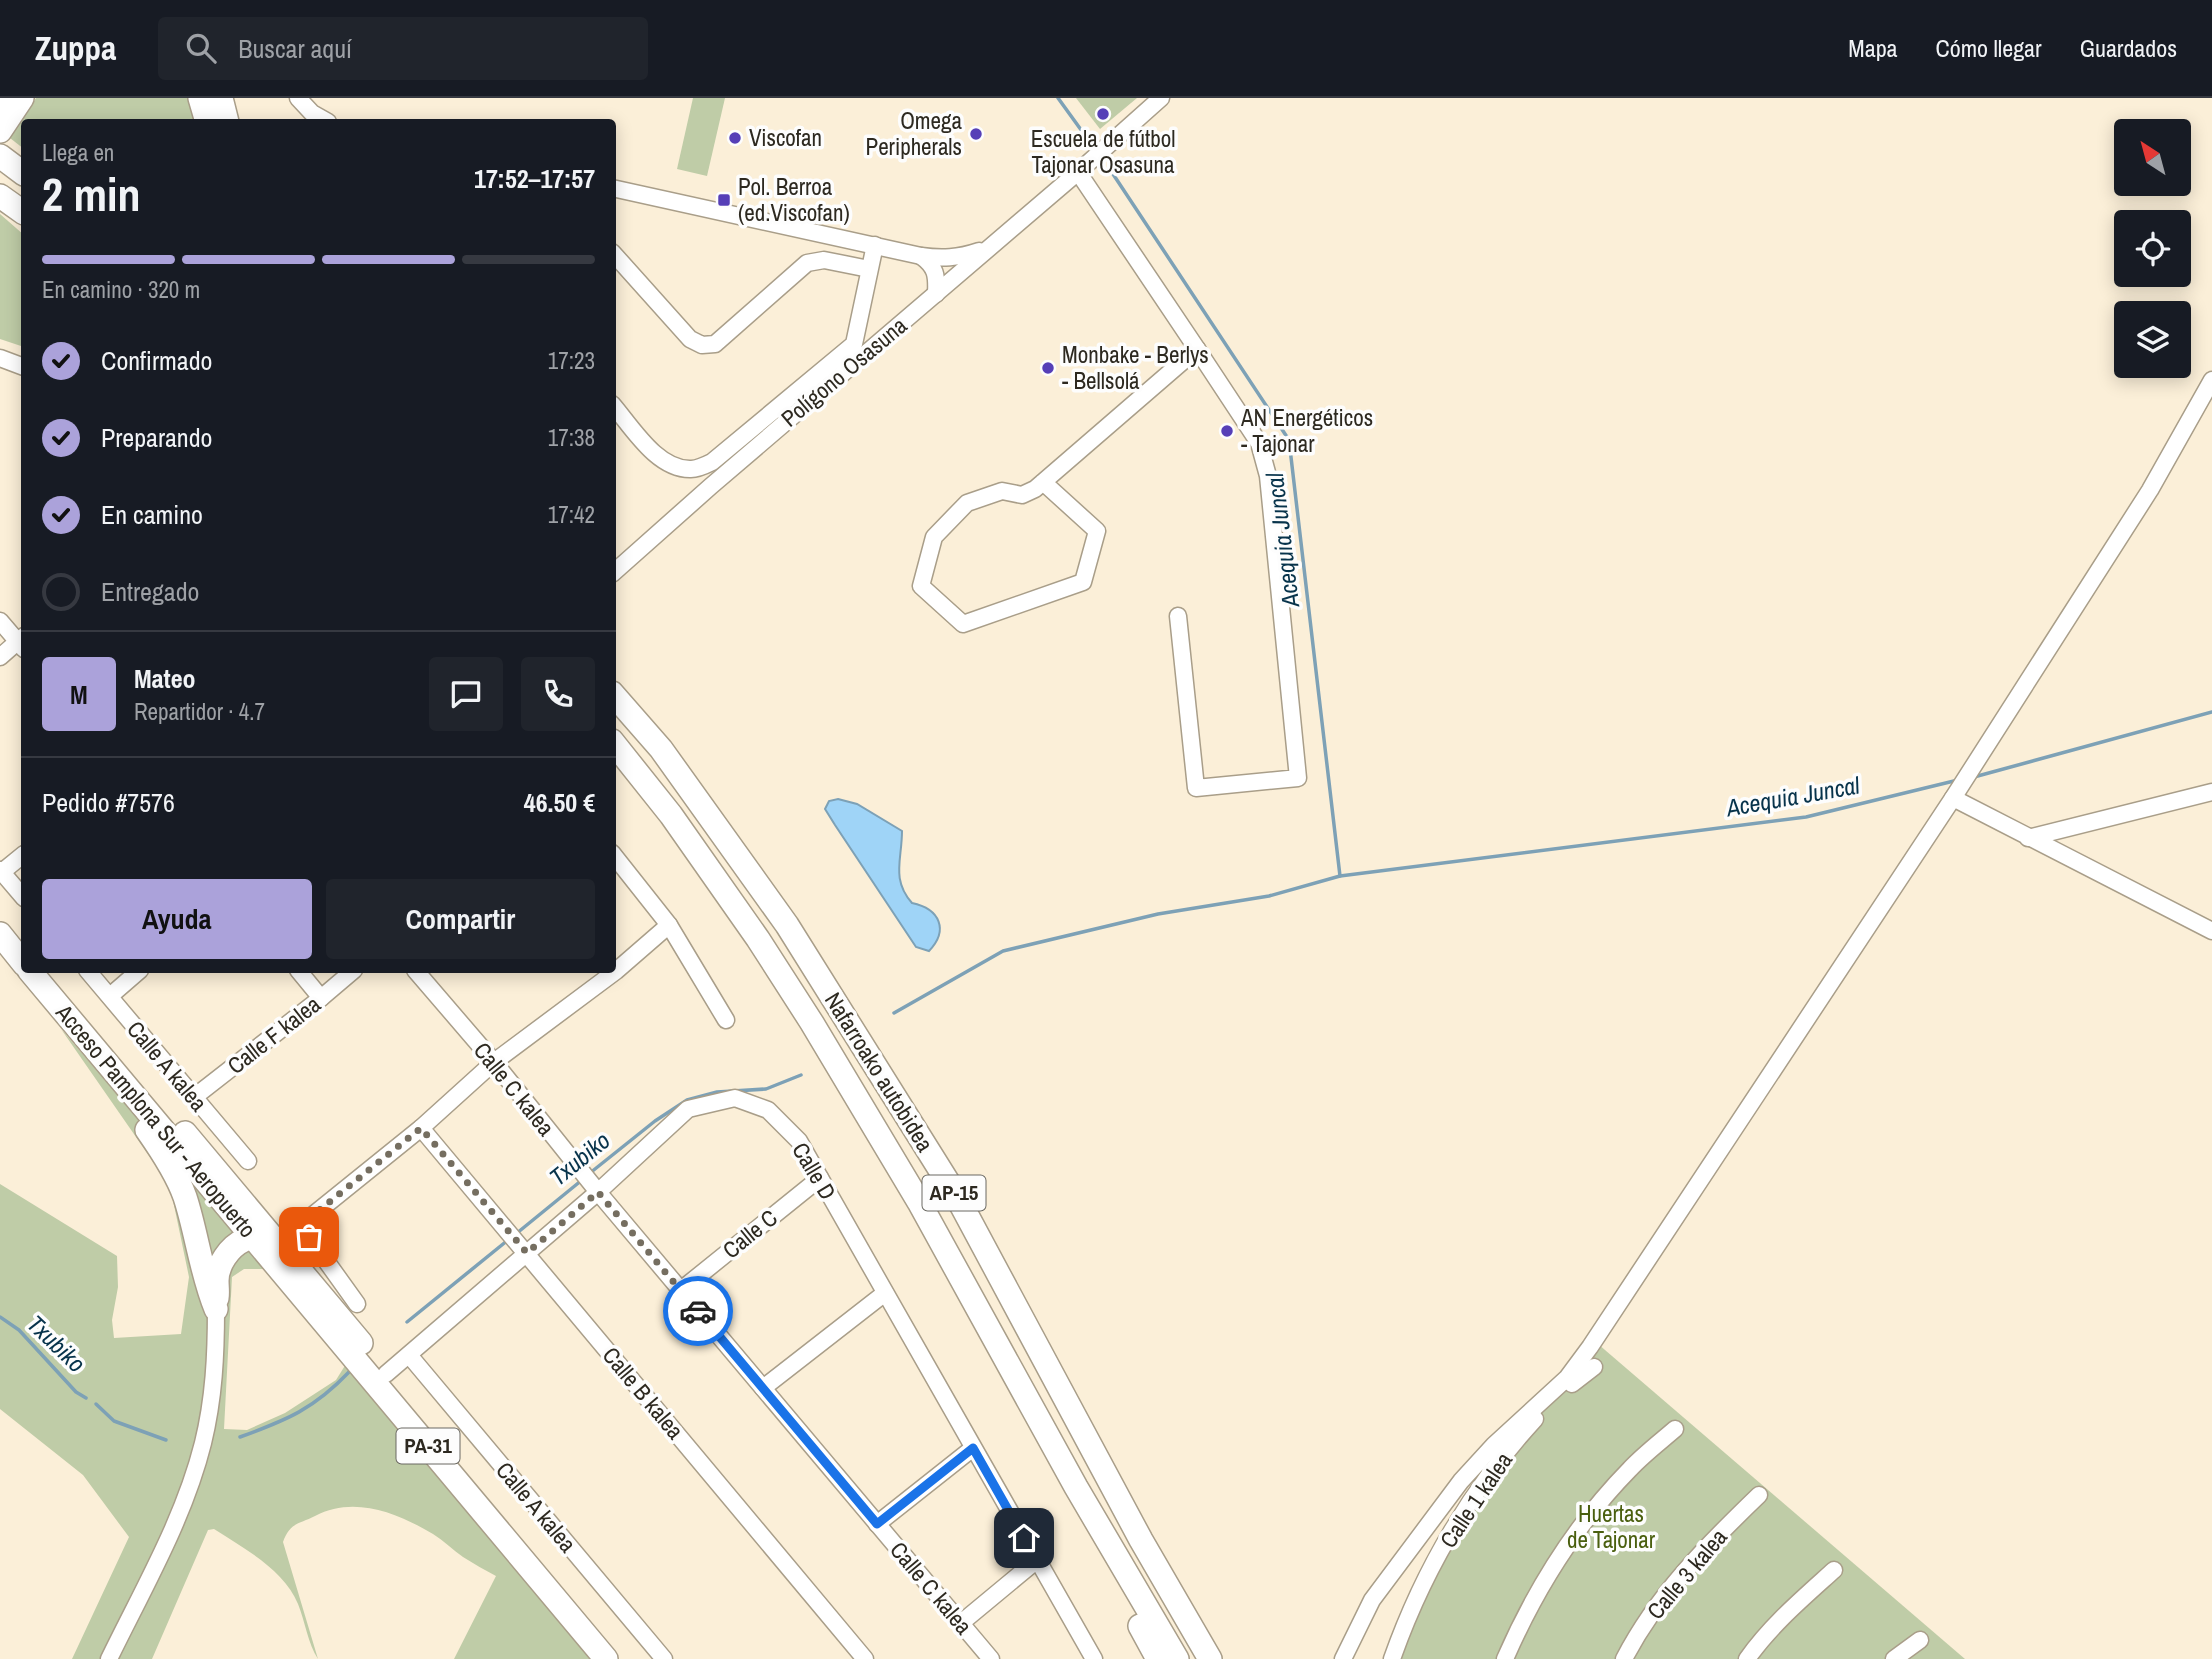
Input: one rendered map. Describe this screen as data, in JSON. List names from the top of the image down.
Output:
{
  "streets": {
    "highway": [
      "Nafarroako autobidea",
      "Acceso Pamplona Sur - Aeropuerto",
      "AP-15",
      "PA-31"
    ],
    "street": [
      "Polígono Osasuna",
      "Calle F kalea",
      "Calle A kalea",
      "Calle C kalea",
      "Calle D",
      "Calle C",
      "Calle B kalea",
      "Calle 1 kalea",
      "Calle 3 kalea"
    ]
  },
  "crossings": [
    ["Calle F kalea", "Calle A kalea"],
    ["Calle A kalea", "Calle D"],
    ["Nafarroako autobidea", "AP-15"],
    ["Calle C kalea", "Calle D"],
    ["Calle C kalea", "Calle C"],
    ["Acceso Pamplona Sur - Aeropuerto", "Calle D"],
    ["Calle D", "Calle C"],
    ["Calle D", "Calle B kalea"]
  ],
  "water": ["Acequia Juncal", "Txubiko"],
  "parks": ["Huertas de Tajonar"],
  "places": {
    "other": [
      "Escuela de fútbol Tajonar Osasuna",
      "Omega Peripherals",
      "Viscofan",
      "Monbake - Berlys - Bellsolá",
      "AN Energéticos - Tajonar"
    ],
    "transit": ["Pol. Berroa (ed.Viscofan)"]
  },
  "north": "top left",
  "page": {
    "header": "Zuppa",
    "search": "Buscar aquí",
    "nav": ["Mapa", "Cómo llegar", "Guardados"],
    "heading": ["2 min", "Llega en", "17:52–17:57"],
    "panel": [
      "Mateo",
      "Repartidor · 4.7",
      "Pedido #7576",
      "46.50 €"
    ],
    "bar": "En camino · 320 m",
    "list": [
      ["Confirmado", "17:23"],
      ["Preparando", "17:38"],
      ["En camino", "17:42"],
      "Entregado"
    ],
    "round": "M",
    "buttons": ["Ayuda", "Compartir"]
  }
}
